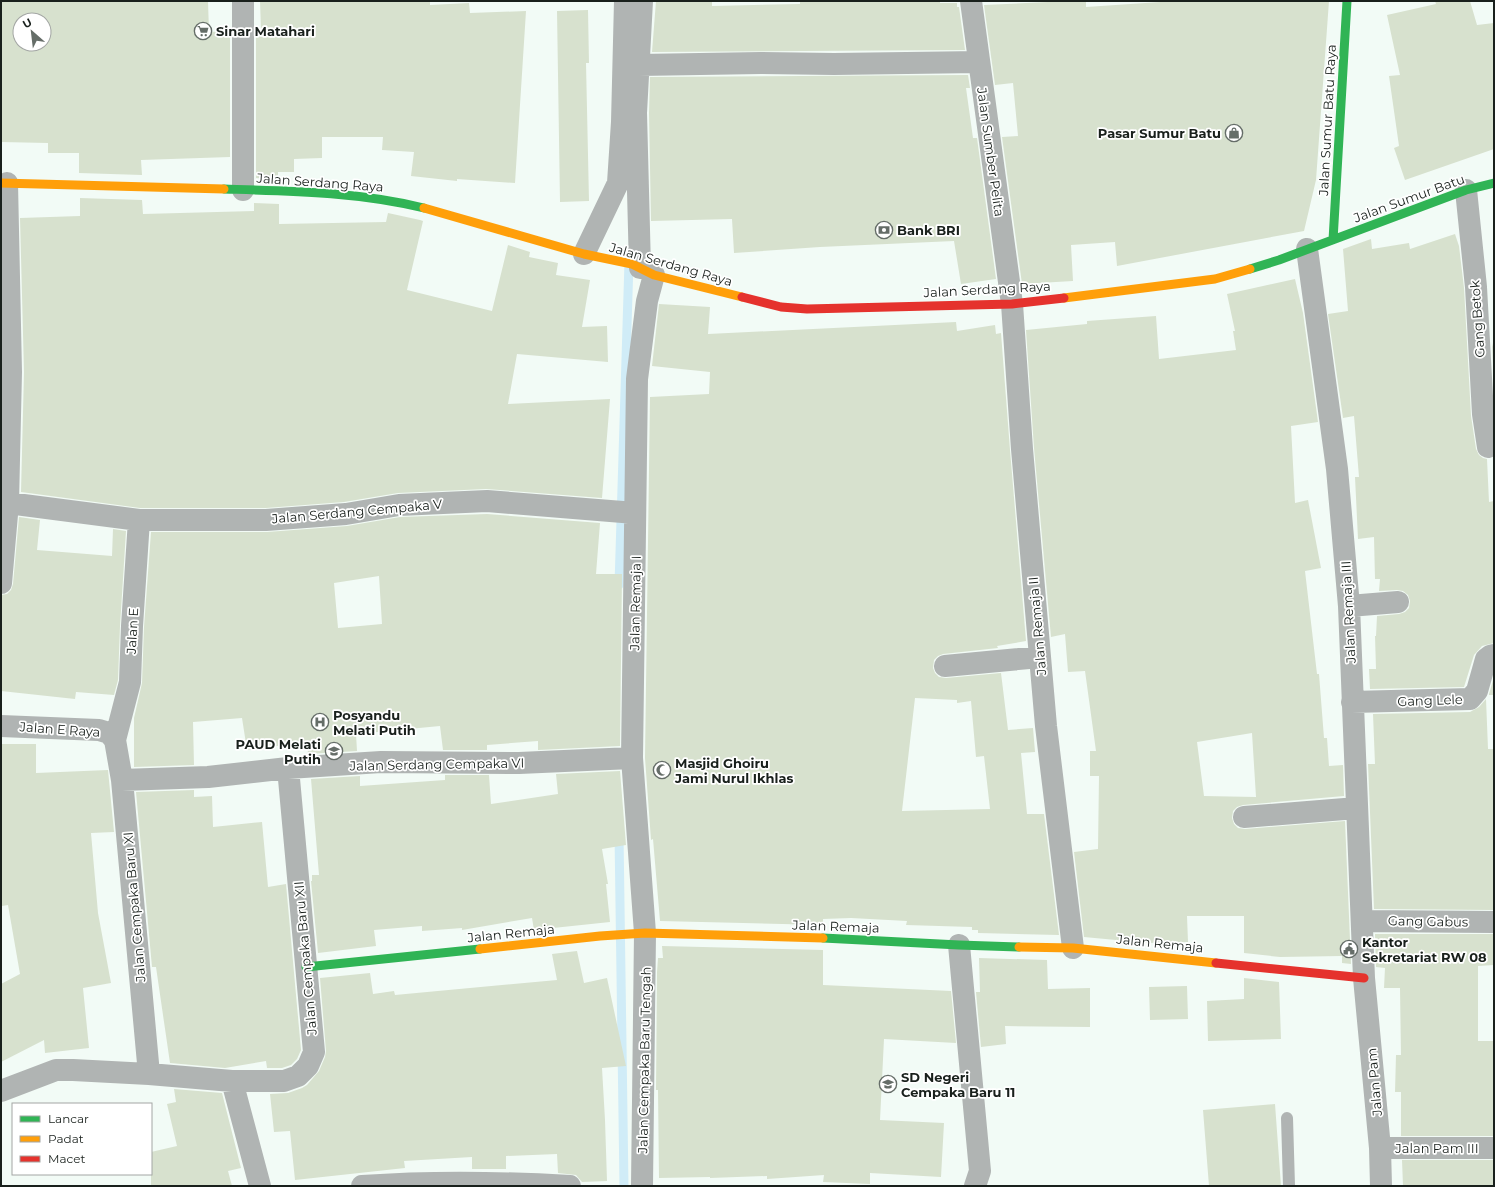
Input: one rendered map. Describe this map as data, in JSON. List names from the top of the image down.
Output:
{
  "streets": {
    "street": [
      "Jalan Sumur Batu Raya",
      "Jalan Sumber Pelita",
      "Jalan Serdang Raya",
      "Jalan Sumur Batu",
      "Gang Betok",
      "Jalan Serdang Cempaka V",
      "Jalan Remaja I",
      "Jalan Remaja III",
      "Jalan Remaja II",
      "Jalan E",
      "Gang Lele",
      "Jalan E Raya",
      "Jalan Serdang Cempaka VI",
      "Jalan Cempaka Baru XI",
      "Gang Gabus",
      "Jalan Remaja",
      "Jalan Cempaka Baru XII",
      "Jalan Cempaka Baru Tengah",
      "Jalan Pam",
      "Jalan Pam III"
    ]
  },
  "crossings": [
    ["Jalan Sumur Batu Raya", "Jalan Serdang Raya"],
    ["Jalan Sumur Batu Raya", "Jalan Sumur Batu"],
    ["Jalan Sumber Pelita", "Jalan Serdang Raya"],
    ["Jalan Sumber Pelita", "Jalan Remaja II"],
    ["Jalan Serdang Raya", "Jalan Sumur Batu"],
    ["Jalan Serdang Raya", "Jalan Remaja I"],
    ["Jalan Serdang Raya", "Jalan Remaja III"],
    ["Jalan Serdang Raya", "Jalan Remaja II"],
    ["Jalan Sumur Batu", "Gang Betok"],
    ["Jalan Serdang Cempaka V", "Jalan Remaja I"],
    ["Jalan Serdang Cempaka V", "Jalan E"],
    ["Jalan Remaja I", "Jalan Serdang Cempaka VI"],
    ["Jalan Remaja I", "Jalan Remaja"],
    ["Jalan Remaja I", "Jalan Cempaka Baru Tengah"],
    ["Jalan Remaja III", "Gang Lele"],
    ["Jalan Remaja III", "Gang Gabus"],
    ["Jalan Remaja III", "Jalan Remaja"],
    ["Jalan Remaja III", "Jalan Pam"],
    ["Jalan Remaja II", "Jalan Remaja"],
    ["Jalan E", "Jalan E Raya"],
    ["Jalan E", "Jalan Cempaka Baru XI"],
    ["Jalan E Raya", "Jalan Cempaka Baru XI"],
    ["Jalan Serdang Cempaka VI", "Jalan Cempaka Baru XI"],
    ["Jalan Serdang Cempaka VI", "Jalan Cempaka Baru XII"],
    ["Jalan Remaja", "Jalan Cempaka Baru XII"],
    ["Jalan Remaja", "Jalan Cempaka Baru Tengah"],
    ["Jalan Remaja", "Jalan Pam"],
    ["Jalan Pam", "Jalan Pam III"]
  ],
  "places": {
    "supermarket": ["Sinar Matahari"],
    "shop": ["Pasar Sumur Batu"],
    "bank": ["Bank BRI"],
    "hospital": ["Posyandu Melati Putih"],
    "school or university": ["PAUD Melati Putih", "SD Negeri Cempaka Baru 11"],
    "mosque": ["Masjid Ghoiru Jami Nurul Ikhlas"],
    "public building": ["Kantor Sekretariat RW 08"]
  },
  "legend": ["Lancar", "Padat", "Macet"],
  "north": "top left"
}
